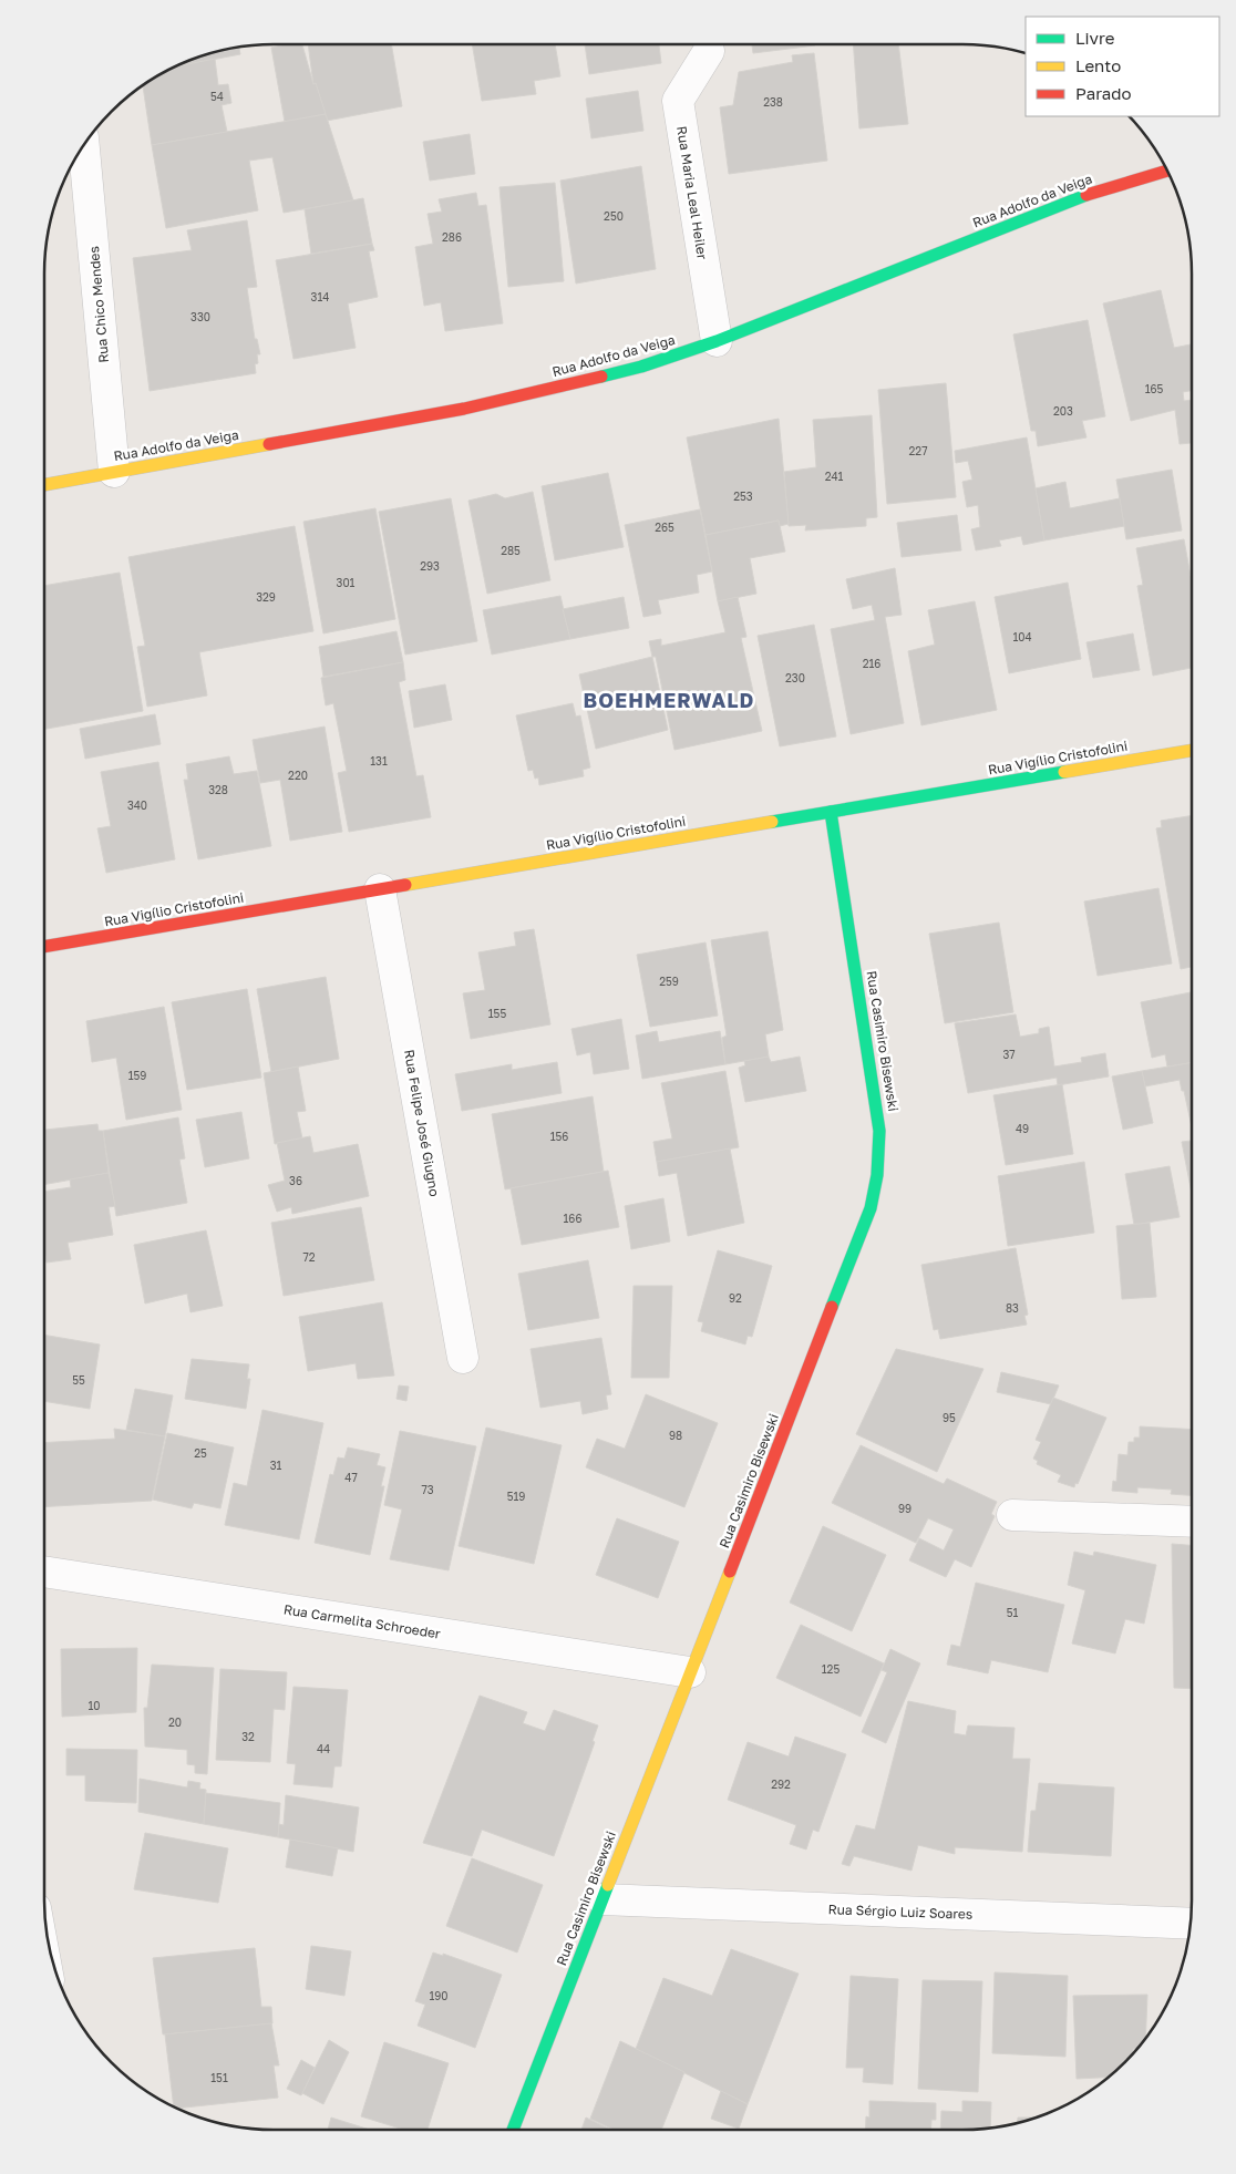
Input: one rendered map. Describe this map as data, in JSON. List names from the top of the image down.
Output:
{
  "streets": {
    "street": [
      "Rua Maria Leal Heiler",
      "Rua Adolfo da Veiga",
      "Rua Chico Mendes",
      "Rua Vigílio Cristofolini",
      "Rua Casimiro Bisewski",
      "Rua Felipe José Giugno",
      "Rua Carmelita Schroeder",
      "Rua Sérgio Luiz Soares"
    ]
  },
  "crossings": [
    ["Rua Maria Leal Heiler", "Rua Adolfo da Veiga"],
    ["Rua Adolfo da Veiga", "Rua Chico Mendes"],
    ["Rua Vigílio Cristofolini", "Rua Casimiro Bisewski"],
    ["Rua Vigílio Cristofolini", "Rua Felipe José Giugno"],
    ["Rua Casimiro Bisewski", "Rua Carmelita Schroeder"],
    ["Rua Casimiro Bisewski", "Rua Sérgio Luiz Soares"]
  ],
  "districts": ["BOEHMERWALD"],
  "house_numbers": [
    "54",
    "238",
    "250",
    "286",
    "314",
    "330",
    "165",
    "203",
    "227",
    "241",
    "253",
    "265",
    "285",
    "293",
    "301",
    "329",
    "104",
    "216",
    "230",
    "131",
    "220",
    "328",
    "340",
    "259",
    "155",
    "37",
    "159",
    "49",
    "156",
    "36",
    "166",
    "72",
    "92",
    "83",
    "55",
    "95",
    "98",
    "25",
    "31",
    "47",
    "73",
    "519",
    "99",
    "51",
    "125",
    "10",
    "20",
    "32",
    "44",
    "292",
    "190",
    "151"
  ],
  "legend": ["Livre", "Lento", "Parado"]
}
